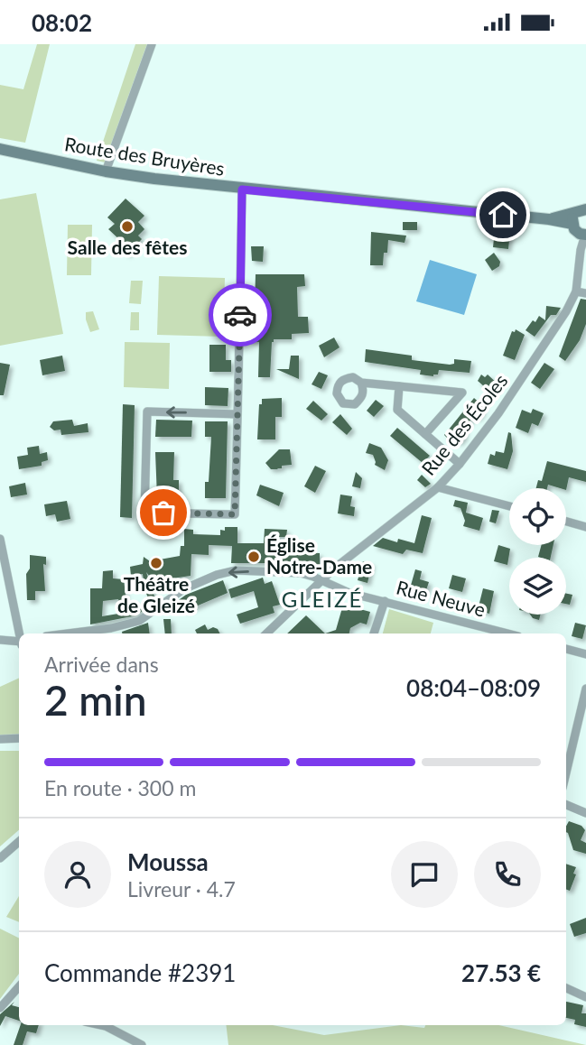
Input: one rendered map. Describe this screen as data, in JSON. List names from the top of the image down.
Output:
{
  "streets": {
    "main road": ["Route des Bruyères"],
    "street": ["Rue des Écoles", "Rue Neuve"]
  },
  "crossings": [
    ["Route des Bruyères", "Rue des Écoles"],
    ["Rue des Écoles", "Rue Neuve"]
  ],
  "one_way": ["Rue Neuve"],
  "districts": ["GLEIZÉ"],
  "places": ["Salle des fêtes", "Église Notre-Dame", "Théâtre de Gleizé"],
  "page": {
    "status": "08:02",
    "heading": ["2 min", "Arrivée dans", "08:04–08:09"],
    "panel": [
      "Moussa",
      "Livreur · 4.7",
      "Commande #2391",
      "27.53 €"
    ],
    "bar": "En route · 300 m"
  }
}
